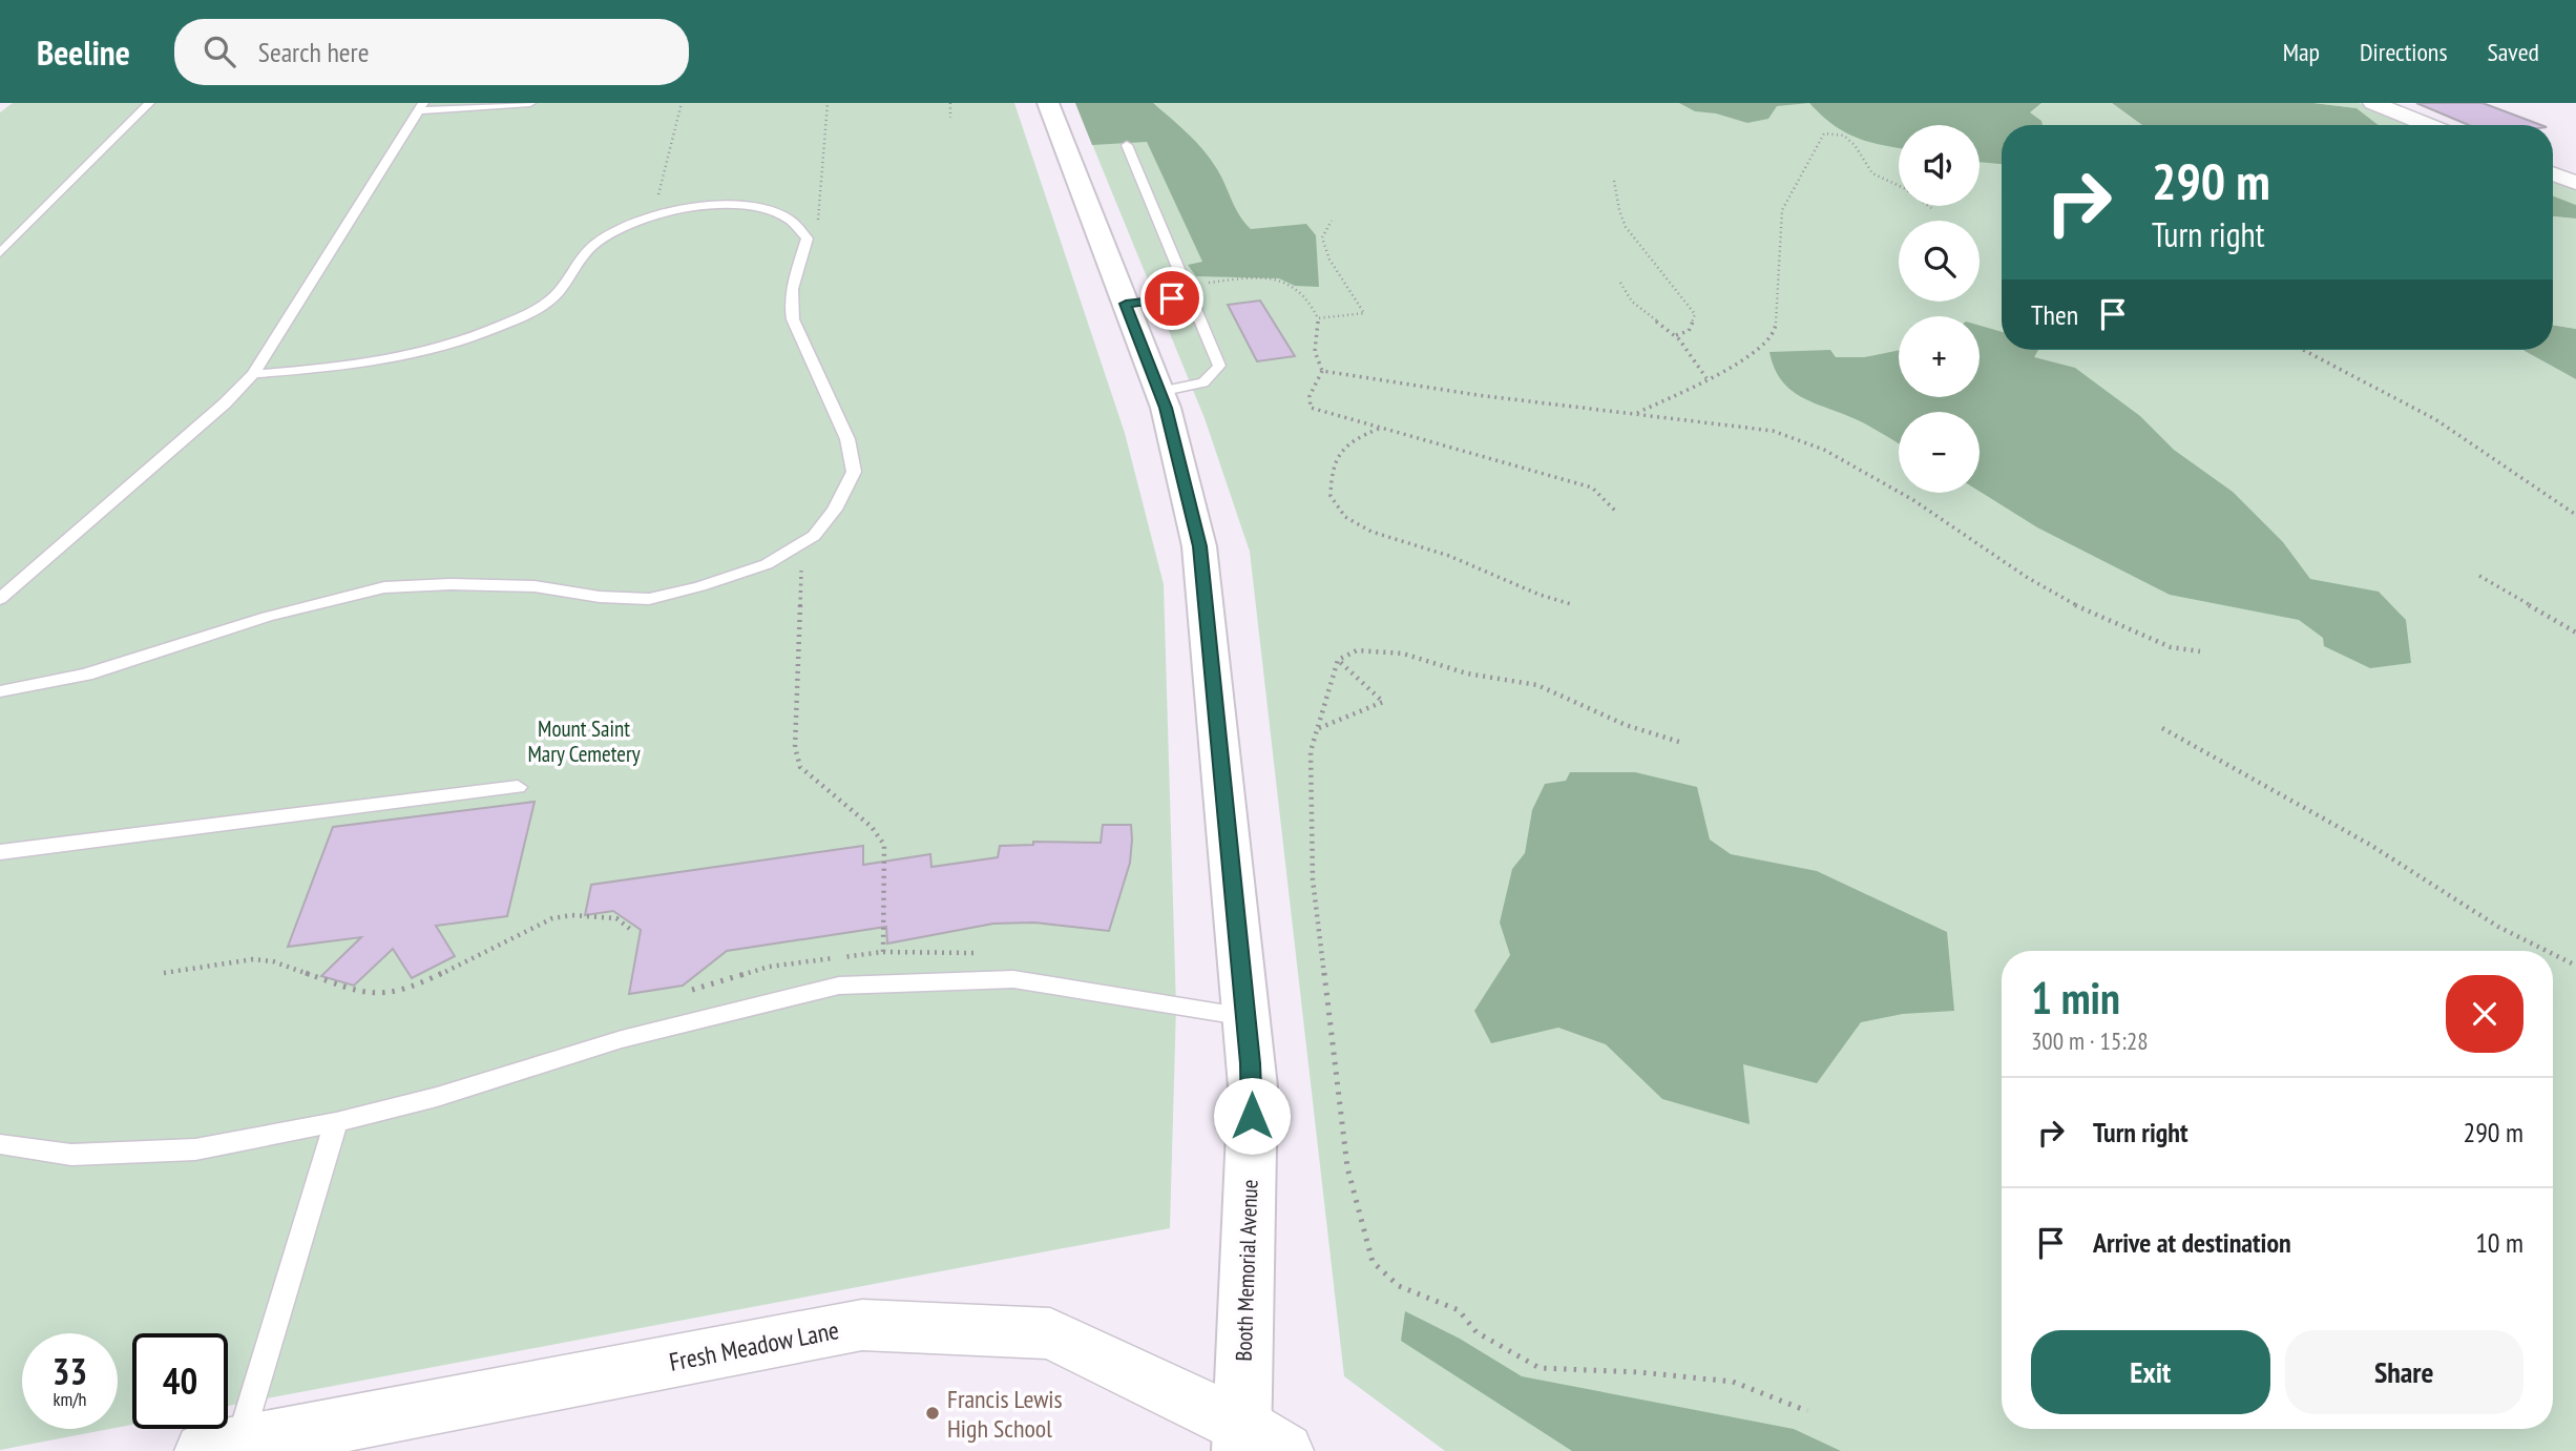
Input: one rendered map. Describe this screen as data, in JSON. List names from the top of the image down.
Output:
{
  "streets": {
    "street": ["Booth Memorial Avenue", "Fresh Meadow Lane"]
  },
  "crossings": [
    ["Booth Memorial Avenue", "Fresh Meadow Lane"]
  ],
  "parks": ["Mount Saint Mary Cemetery"],
  "places": ["Francis Lewis High School"],
  "page": {
    "header": "Beeline",
    "search": "Search here",
    "nav": ["Map", "Directions", "Saved"],
    "map_buttons": ["+", "−"],
    "turn": ["290 m", "Turn right"],
    "then": "Then",
    "heading": ["1 min", "300 m · 15:28"],
    "list": [
      {
        "name": "Turn right",
        "value": "290 m"
      },
      {
        "name": "Arrive at destination",
        "value": "10 m"
      }
    ],
    "buttons": ["Exit", "Share"],
    "speed": "33 km/h",
    "limit": "40"
  }
}
